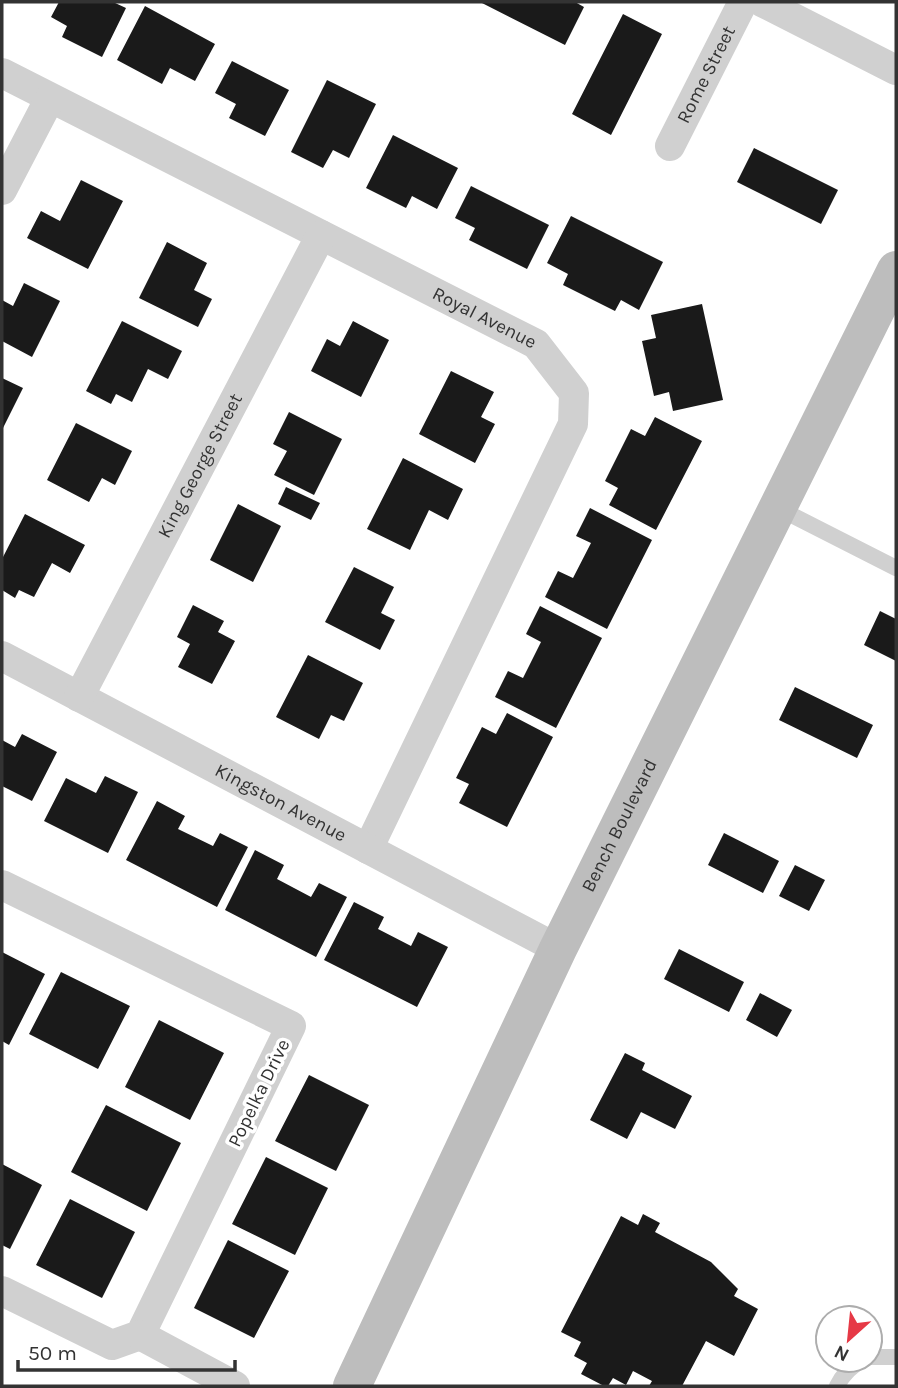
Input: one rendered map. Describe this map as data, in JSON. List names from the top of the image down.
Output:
{
  "streets": {
    "main road": ["Bench Boulevard"],
    "street": [
      "Rome Street",
      "Royal Avenue",
      "King George Street",
      "Kingston Avenue",
      "Popelka Drive"
    ]
  },
  "crossings": [
    ["Royal Avenue", "King George Street"],
    ["Royal Avenue", "Kingston Avenue"],
    ["King George Street", "Kingston Avenue"],
    ["Kingston Avenue", "Bench Boulevard"]
  ],
  "scale_bar": "50 m",
  "north": "bottom left"
}
